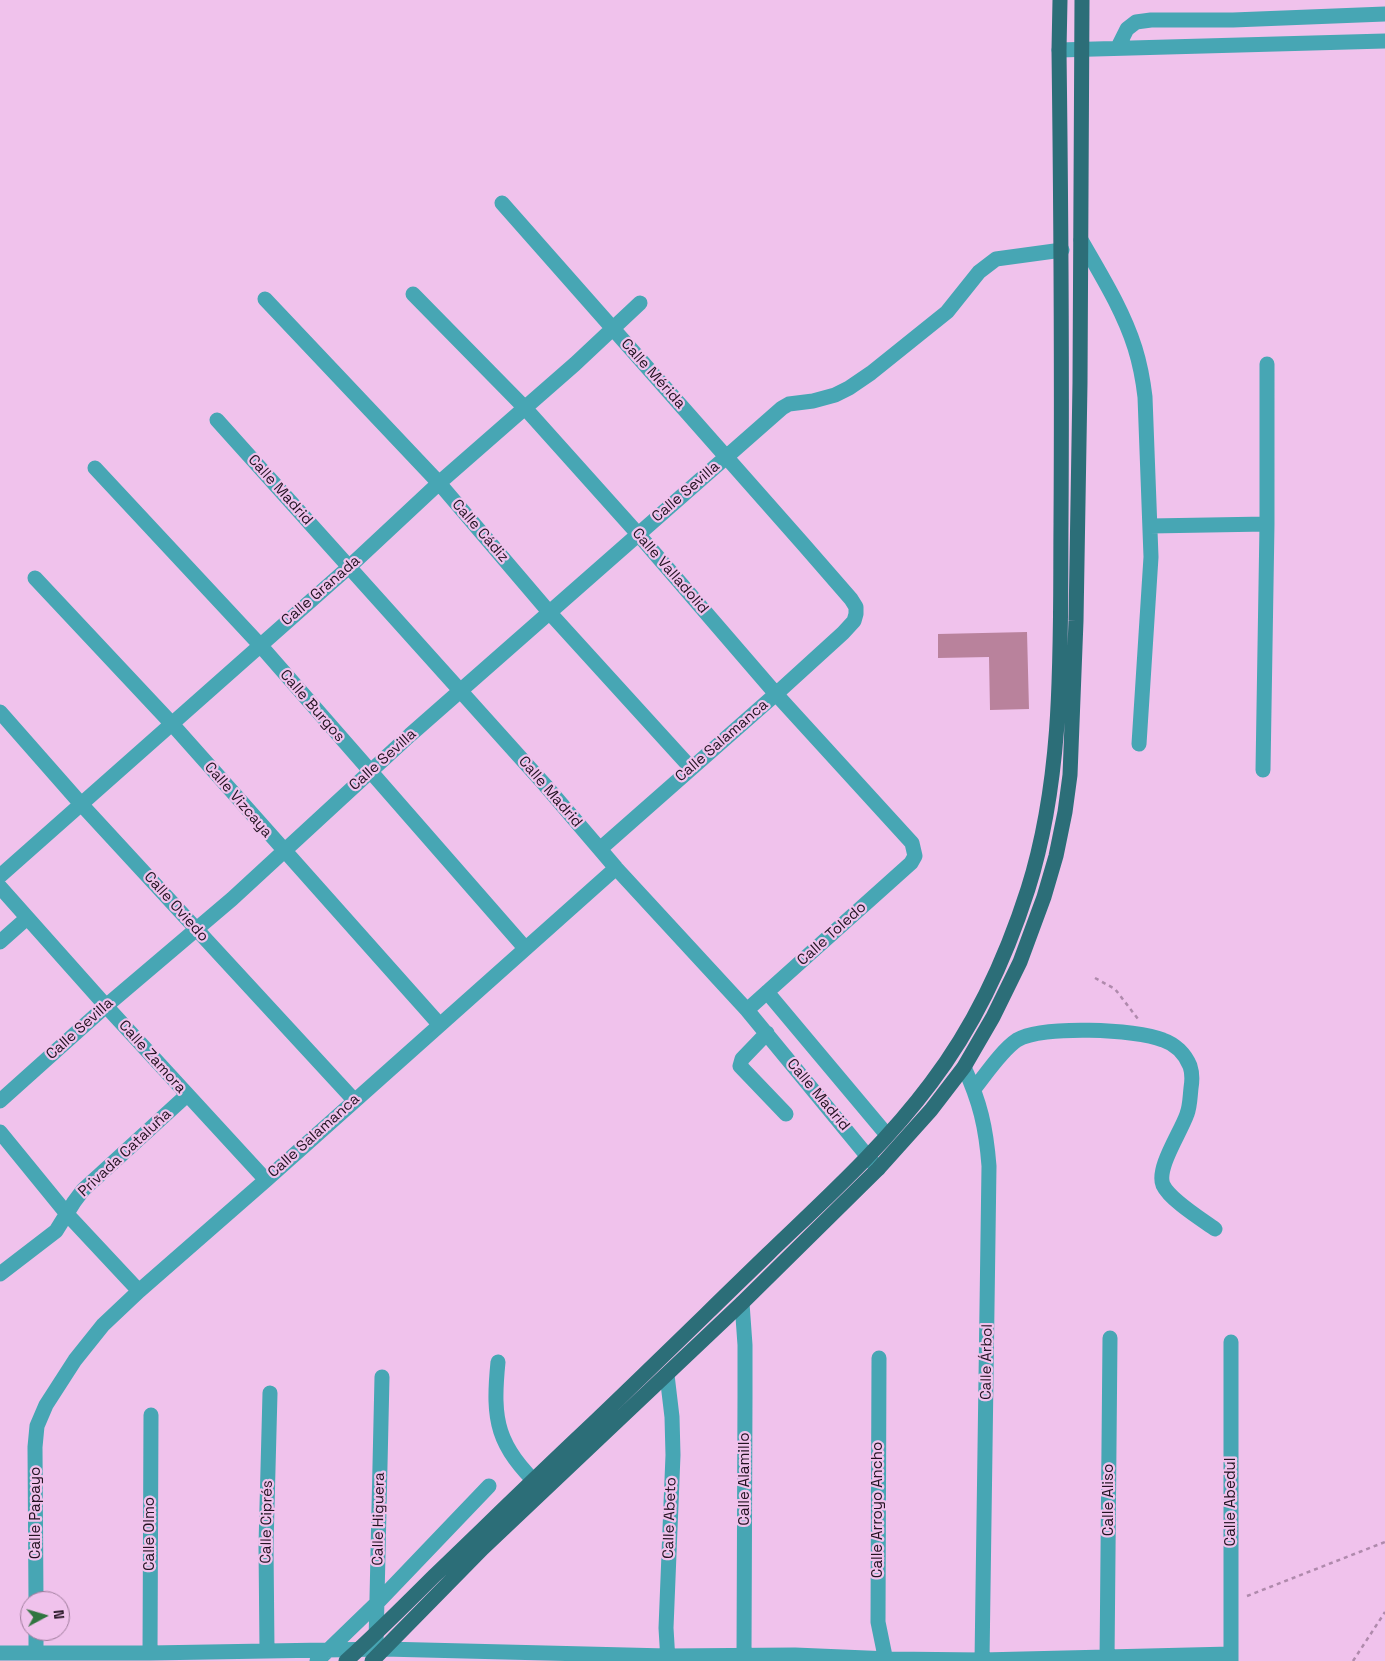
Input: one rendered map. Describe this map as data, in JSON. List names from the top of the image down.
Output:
{
  "streets": {
    "street": [
      "Calle Mérida",
      "Calle Madrid",
      "Calle Sevilla",
      "Calle Cádiz",
      "Calle Valladolid",
      "Calle Granada",
      "Calle Burgos",
      "Calle Salamanca",
      "Calle Vizcaya",
      "Calle Oviedo",
      "Calle Toledo",
      "Calle Zamora",
      "Privada Cataluña",
      "Calle Árbol",
      "Calle Alamillo",
      "Calle Aliso",
      "Calle Abedul",
      "Calle Arroyo Ancho",
      "Calle Papayo",
      "Calle Abeto",
      "Calle Higuera",
      "Calle Ciprés",
      "Calle Olmo"
    ]
  },
  "crossings": [
    ["Calle Mérida", "Calle Sevilla"],
    ["Calle Mérida", "Calle Granada"],
    ["Calle Mérida", "Calle Salamanca"],
    ["Calle Madrid", "Calle Sevilla"],
    ["Calle Madrid", "Calle Granada"],
    ["Calle Madrid", "Calle Salamanca"],
    ["Calle Madrid", "Calle Toledo"],
    ["Calle Sevilla", "Calle Cádiz"],
    ["Calle Sevilla", "Calle Valladolid"],
    ["Calle Sevilla", "Calle Burgos"],
    ["Calle Sevilla", "Calle Vizcaya"],
    ["Calle Sevilla", "Calle Oviedo"],
    ["Calle Sevilla", "Calle Zamora"],
    ["Calle Cádiz", "Calle Granada"],
    ["Calle Cádiz", "Calle Salamanca"],
    ["Calle Valladolid", "Calle Granada"],
    ["Calle Valladolid", "Calle Salamanca"],
    ["Calle Valladolid", "Calle Toledo"],
    ["Calle Granada", "Calle Burgos"],
    ["Calle Granada", "Calle Vizcaya"],
    ["Calle Granada", "Calle Oviedo"],
    ["Calle Burgos", "Calle Salamanca"],
    ["Calle Salamanca", "Calle Vizcaya"],
    ["Calle Salamanca", "Calle Oviedo"],
    ["Calle Salamanca", "Calle Zamora"],
    ["Calle Salamanca", "Calle Papayo"],
    ["Calle Zamora", "Privada Cataluña"]
  ],
  "north": "right"
}
